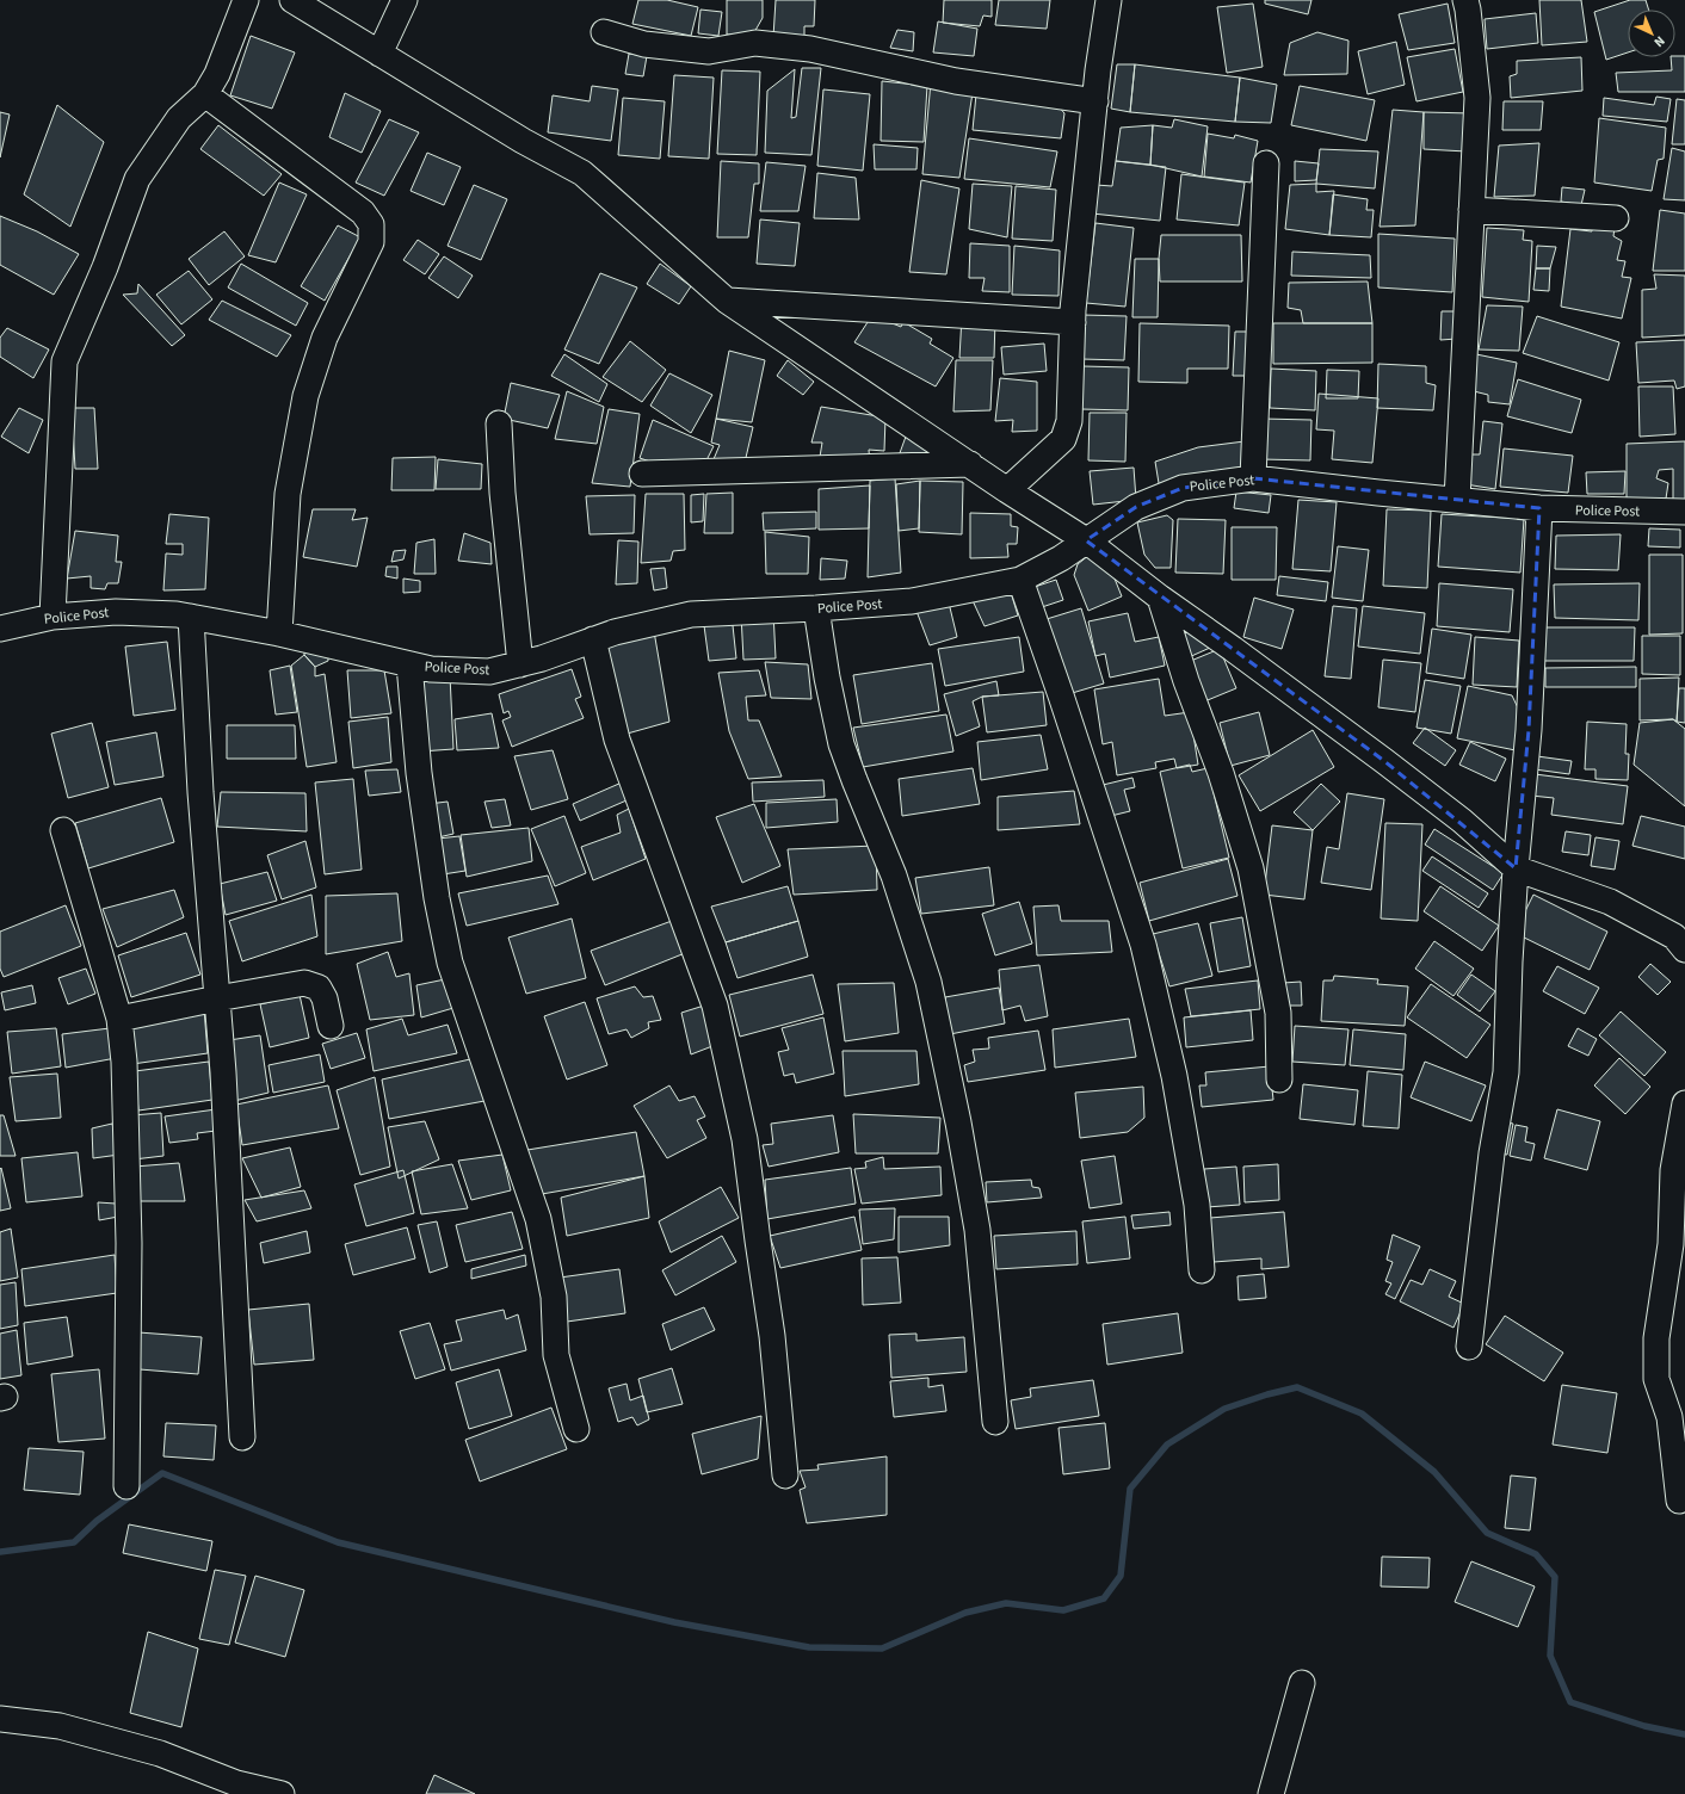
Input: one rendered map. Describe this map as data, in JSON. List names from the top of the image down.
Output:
{
  "streets": {
    "street": ["Police Post"]
  },
  "north": "bottom right"
}
